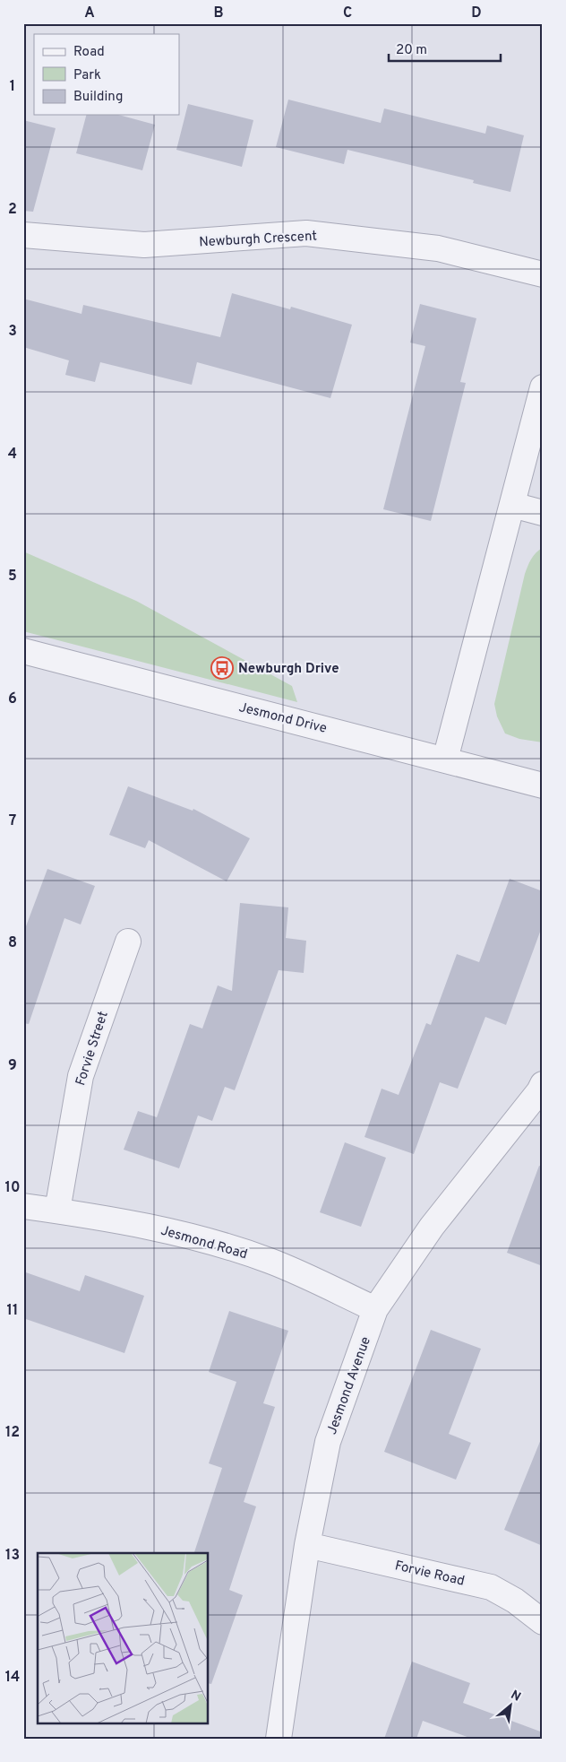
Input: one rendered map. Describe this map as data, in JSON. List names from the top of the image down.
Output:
{
  "streets": {
    "street": [
      "Newburgh Crescent",
      "Jesmond Drive",
      "Forvie Street",
      "Jesmond Road",
      "Jesmond Avenue",
      "Forvie Road"
    ]
  },
  "crossings": [
    ["Forvie Street", "Jesmond Road"],
    ["Jesmond Road", "Jesmond Avenue"],
    ["Jesmond Avenue", "Forvie Road"]
  ],
  "places": {
    "bus stop": ["Newburgh Drive"]
  },
  "legend": ["Road", "Park", "Building"],
  "scale_bar": "20 m",
  "north": "top right",
  "grid": {
    "columns": [
      "A",
      "B",
      "C",
      "D"
    ],
    "rows": [
      "1",
      "2",
      "3",
      "4",
      "5",
      "6",
      "7",
      "8",
      "9",
      "10",
      "11",
      "12",
      "13",
      "14"
    ]
  }
}
